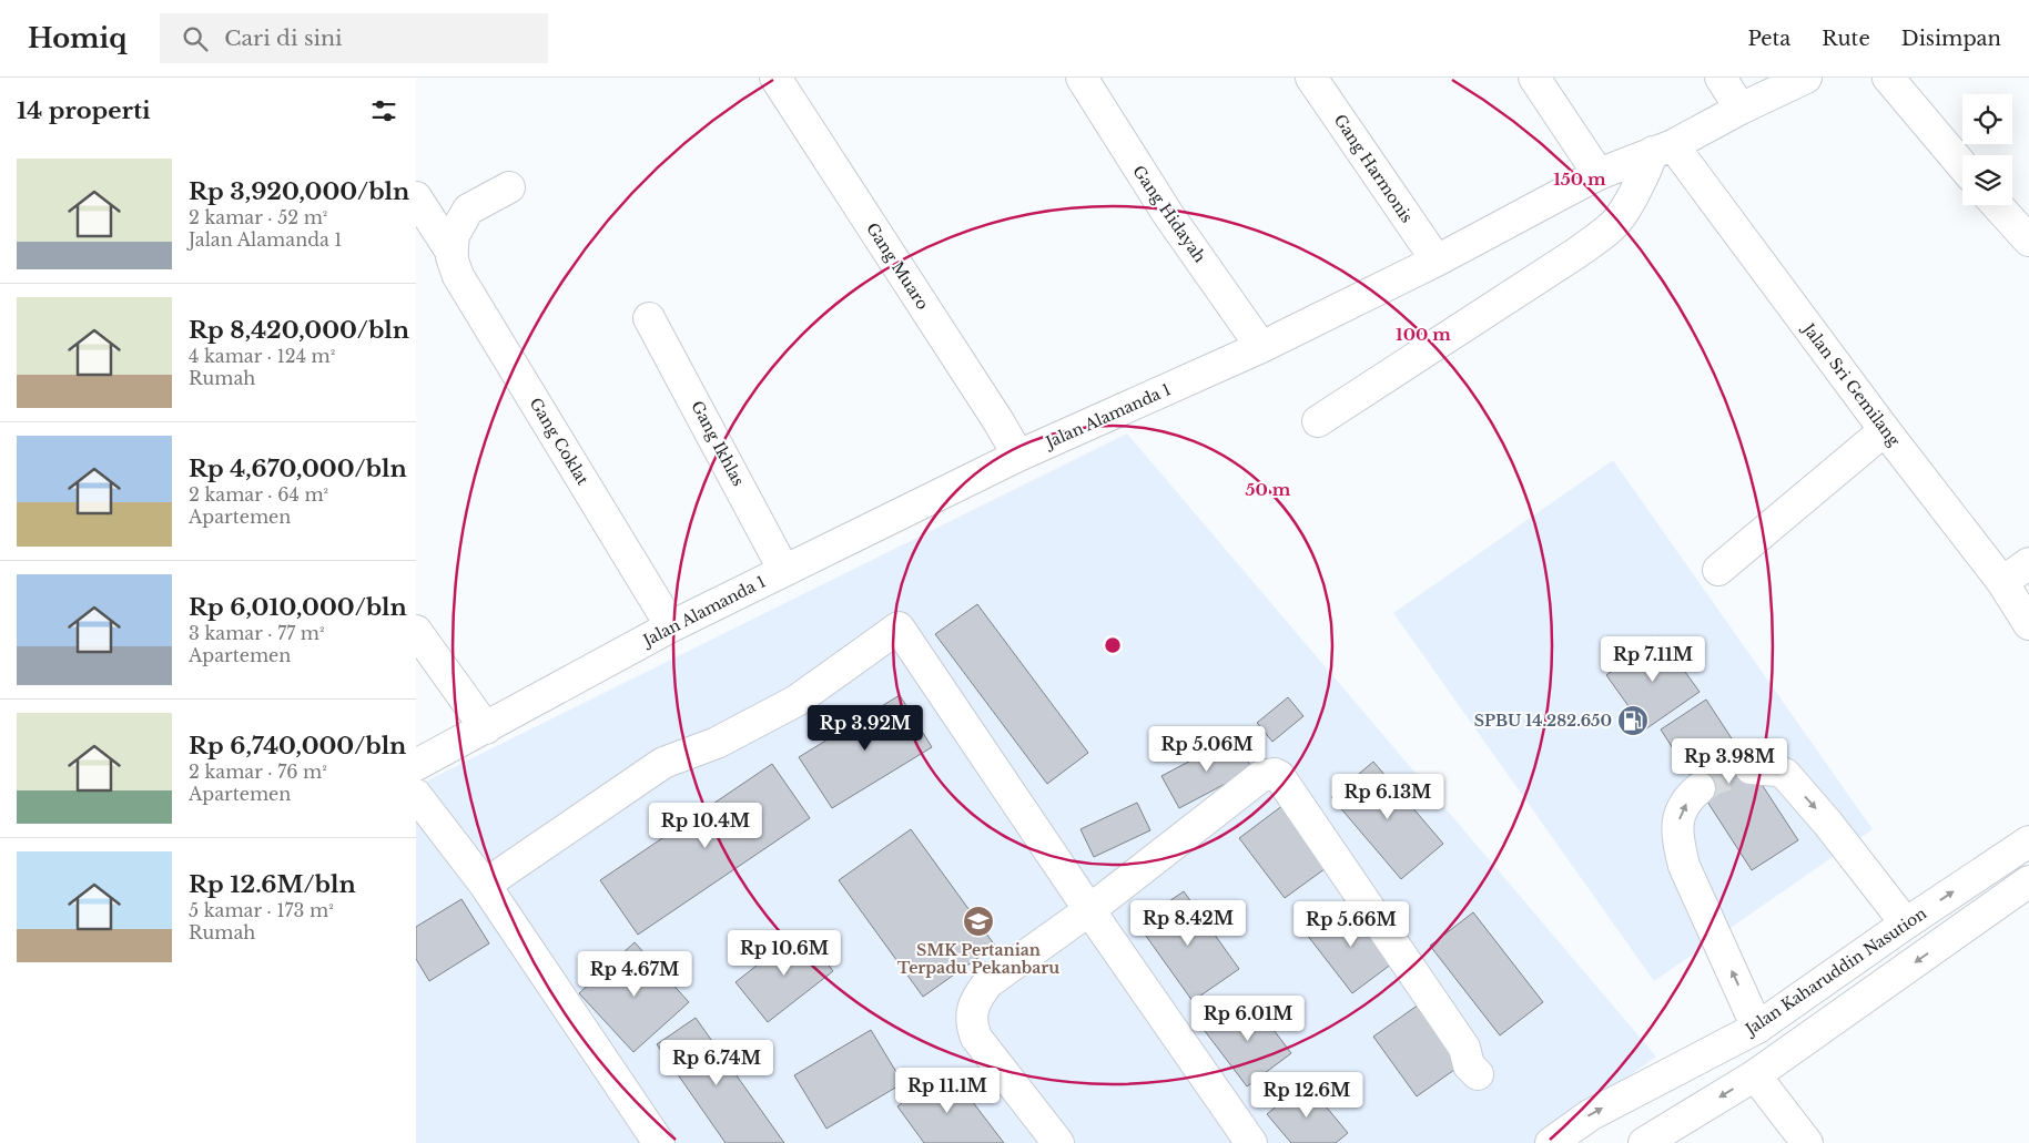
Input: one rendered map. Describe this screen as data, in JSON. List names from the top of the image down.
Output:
{
  "streets": {
    "main road": [
      "Gang Harmonis",
      "Gang Hidayah",
      "Gang Muaro",
      "Jalan Sri Gemilang",
      "Jalan Alamanda 1",
      "Gang Coklat",
      "Gang Ikhlas",
      "Jalan Kaharuddin Nasution"
    ]
  },
  "crossings": [
    ["Gang Harmonis", "Jalan Alamanda 1"],
    ["Gang Hidayah", "Jalan Alamanda 1"],
    ["Gang Muaro", "Jalan Alamanda 1"],
    ["Jalan Sri Gemilang", "Jalan Alamanda 1"],
    ["Jalan Alamanda 1", "Gang Coklat"],
    ["Jalan Alamanda 1", "Gang Ikhlas"]
  ],
  "places": {
    "fuel station": ["SPBU 14.282.650"],
    "school or university": ["SMK Pertanian Terpadu Pekanbaru"]
  },
  "page": {
    "header": "Homiq",
    "search": "Cari di sini",
    "nav": ["Peta", "Rute", "Disimpan"],
    "heading": "14 properti",
    "list": [
      {
        "name": "Rp 3,920,000/bln",
        "note": "2 kamar · 52 m² · Jalan Alamanda 1"
      },
      {
        "name": "Rp 8,420,000/bln",
        "note": "4 kamar · 124 m² · Rumah"
      },
      {
        "name": "Rp 4,670,000/bln",
        "note": "2 kamar · 64 m² · Apartemen"
      },
      {
        "name": "Rp 6,010,000/bln",
        "note": "3 kamar · 77 m² · Apartemen"
      },
      {
        "name": "Rp 6,740,000/bln",
        "note": "2 kamar · 76 m² · Apartemen"
      },
      {
        "name": "Rp 12.6M/bln",
        "note": "5 kamar · 173 m² · Rumah"
      }
    ],
    "price": [
      "Rp 7.11M",
      "Rp 3.92M",
      "Rp 5.06M",
      "Rp 3.98M",
      "Rp 6.13M",
      "Rp 10.4M",
      "Rp 8.42M",
      "Rp 5.66M",
      "Rp 10.6M",
      "Rp 4.67M",
      "Rp 6.01M",
      "Rp 6.74M",
      "Rp 11.1M",
      "Rp 12.6M"
    ]
  },
  "rings": ["150 m", "100 m", "50 m"]
}
